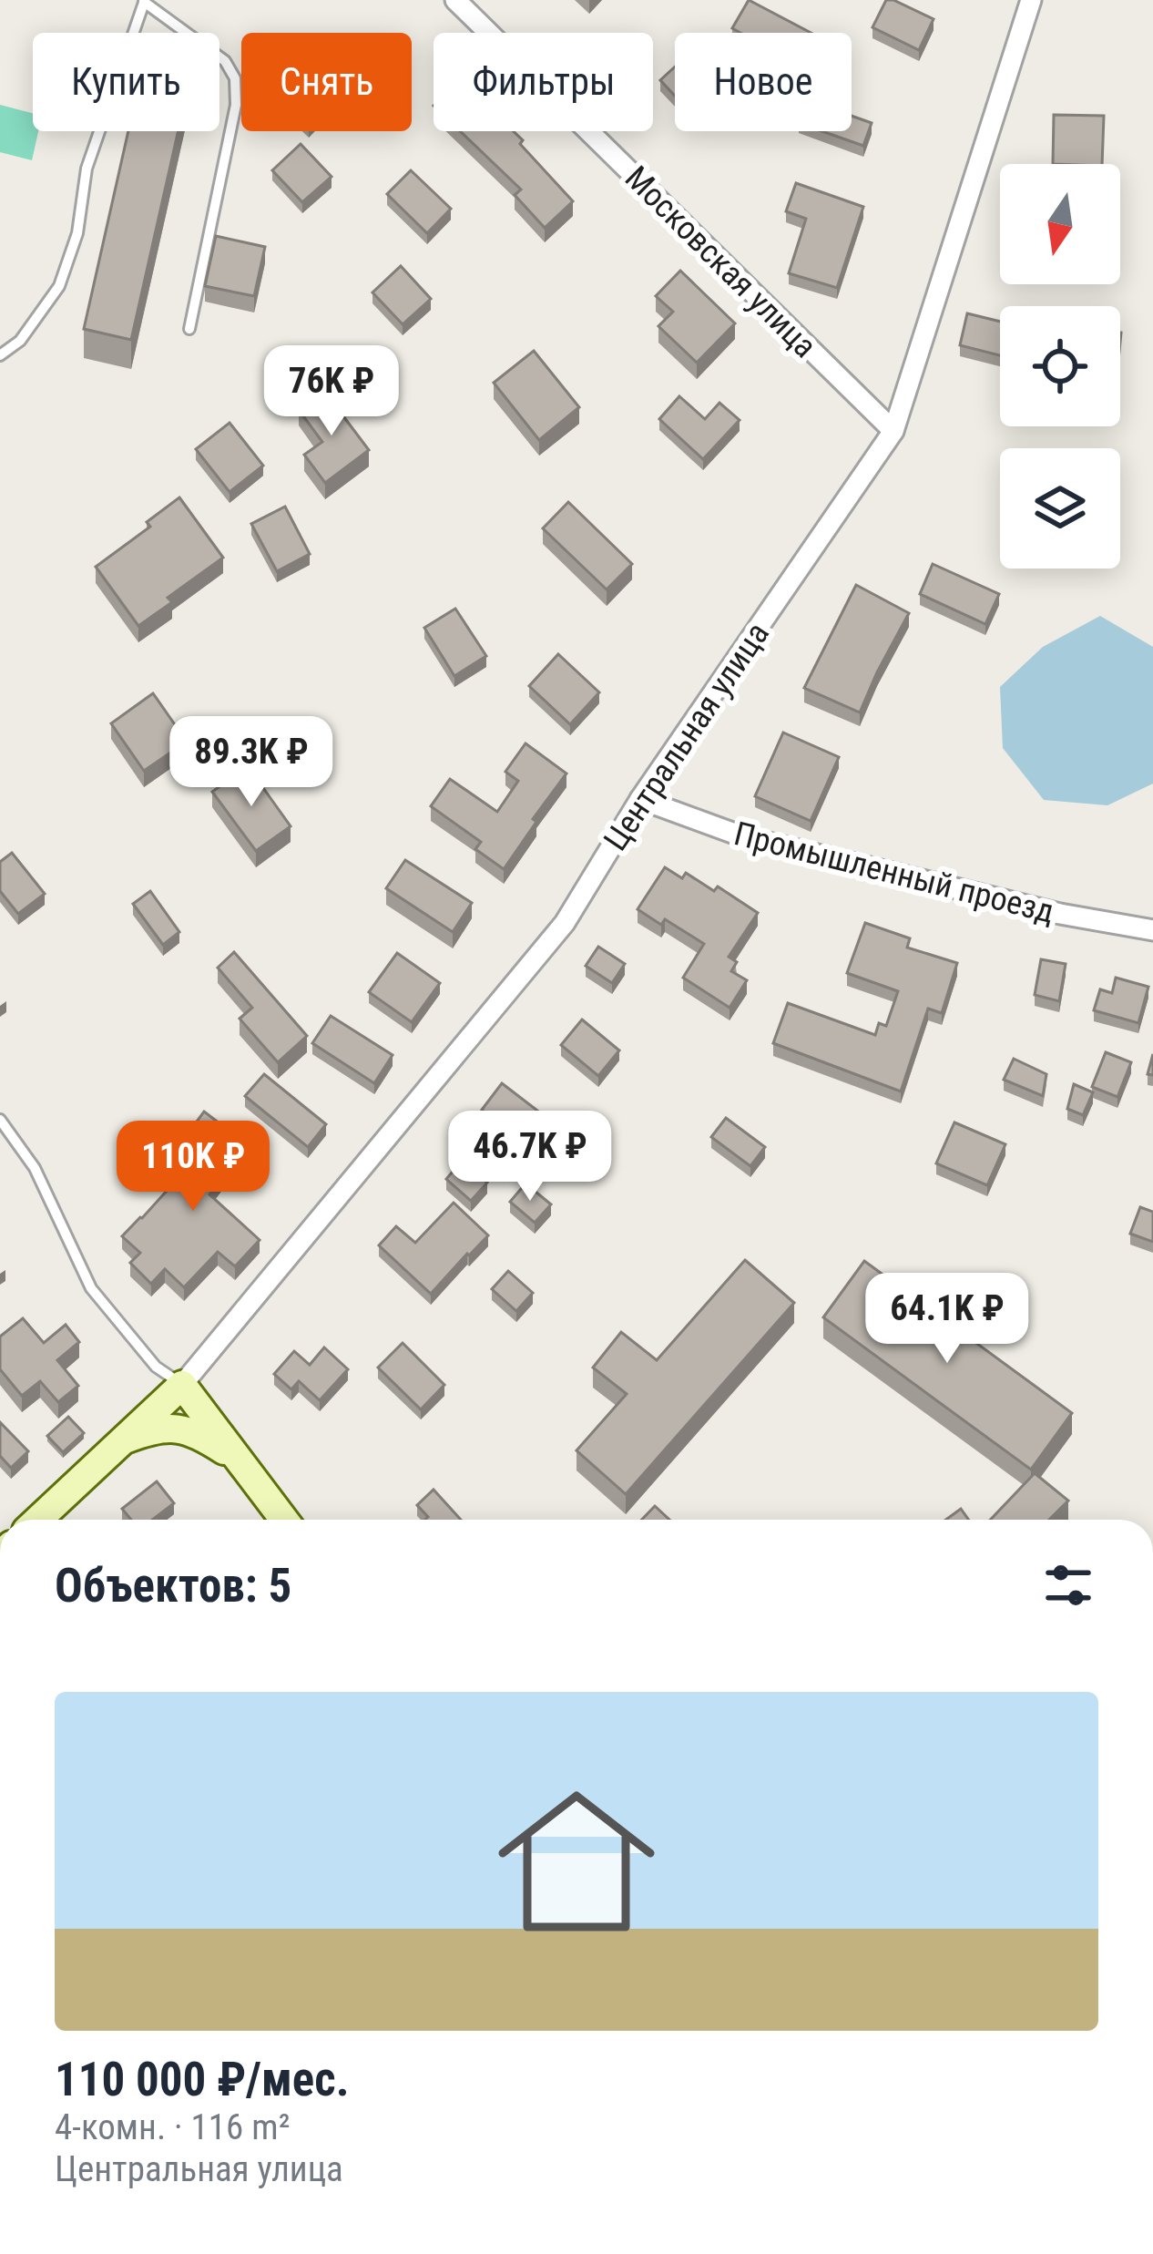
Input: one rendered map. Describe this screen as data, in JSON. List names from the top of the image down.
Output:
{
  "streets": {
    "street": ["Московская улица", "Центральная улица", "Промышленный проезд"]
  },
  "crossings": [
    ["Московская улица", "Центральная улица"],
    ["Центральная улица", "Промышленный проезд"]
  ],
  "north": "bottom",
  "page": {
    "chip": [
      "Купить",
      "Снять",
      "Фильтры",
      "Новое"
    ],
    "price": [
      "76K ₽",
      "89.3K ₽",
      "46.7K ₽",
      "110K ₽",
      "64.1K ₽"
    ],
    "heading": "Объектов: 5",
    "list": [
      {
        "name": "110 000 ₽/мес.",
        "note": "4-комн. · 116 m² · Центральная улица"
      }
    ]
  }
}
